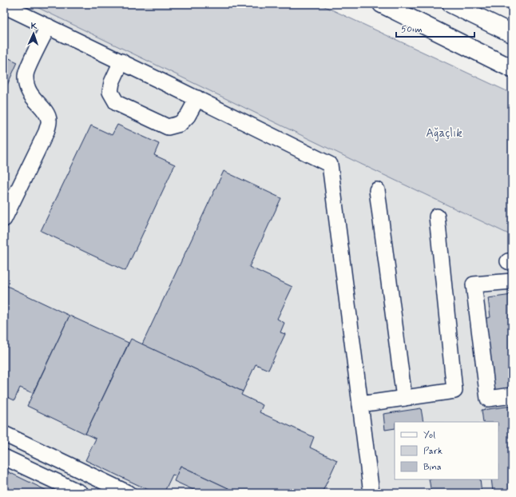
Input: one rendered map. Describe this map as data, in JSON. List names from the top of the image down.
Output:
{
  "parks": ["Ağaçlık"],
  "legend": ["Yol", "Park", "Bina"],
  "scale_bar": "50 m",
  "north": "top"
}
